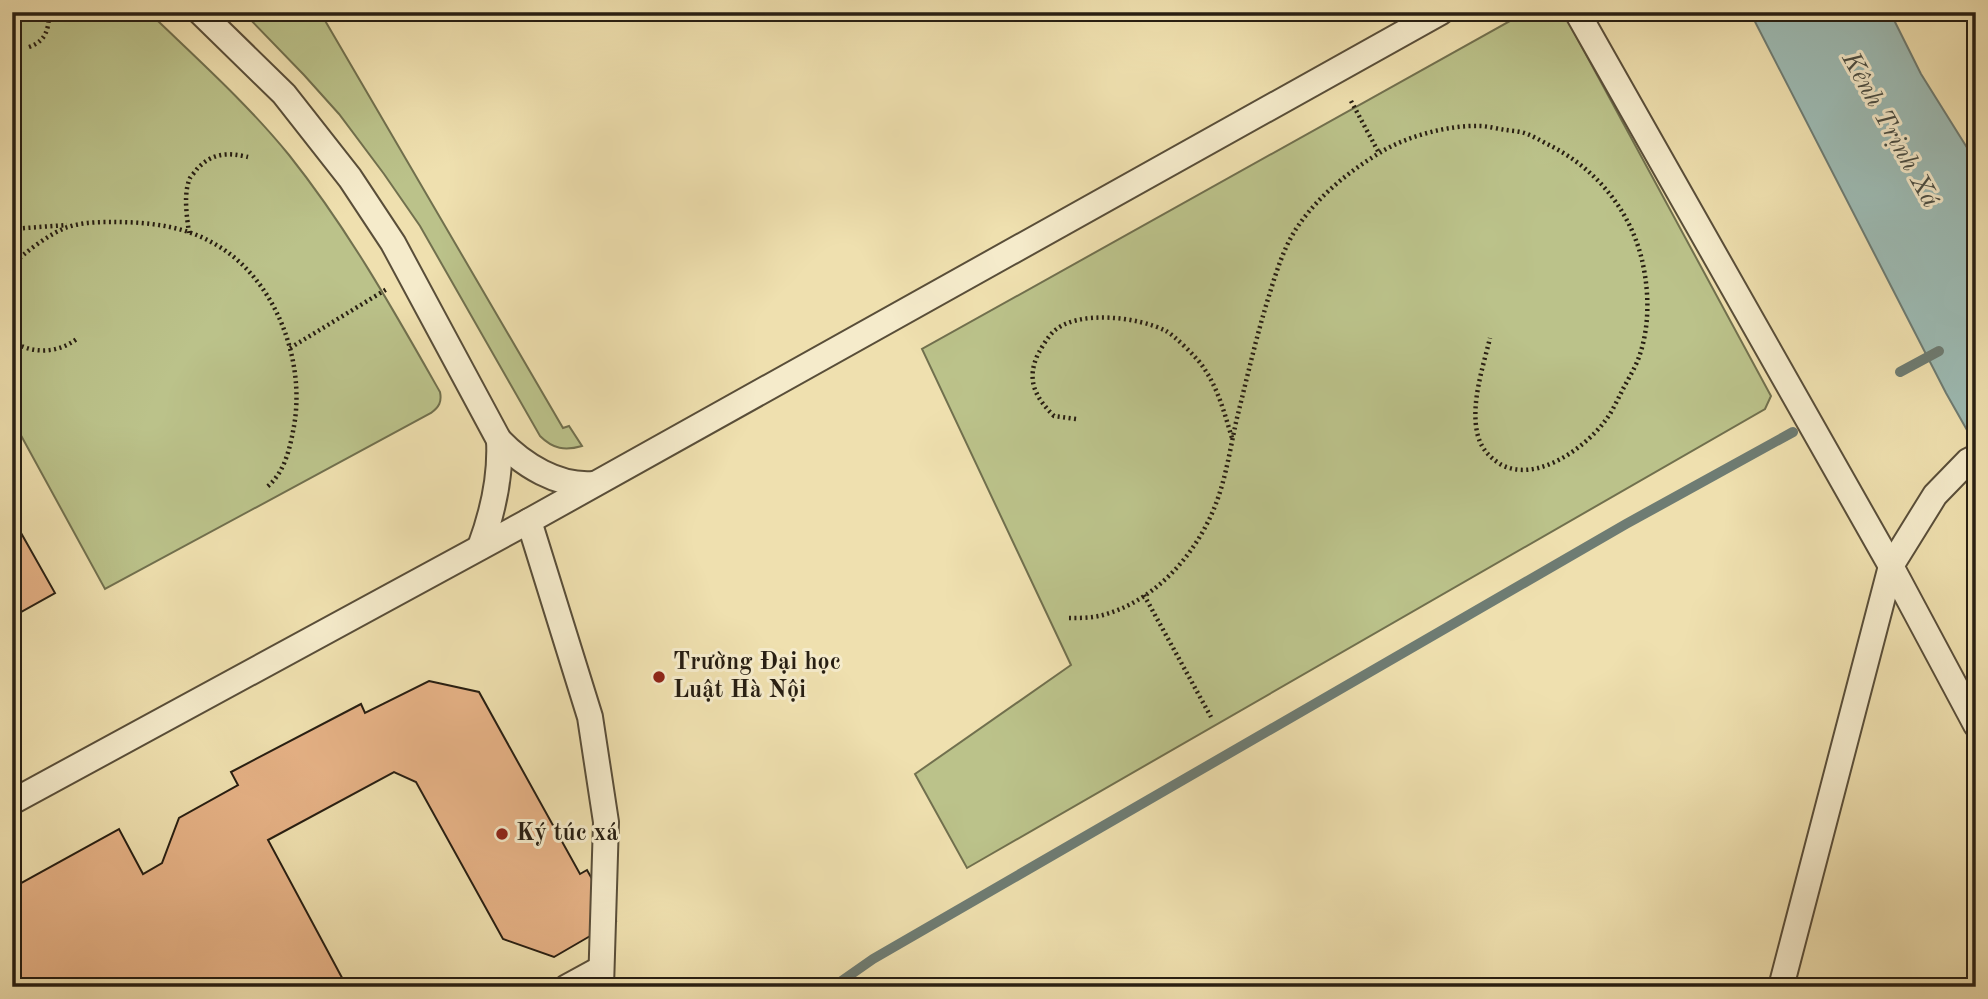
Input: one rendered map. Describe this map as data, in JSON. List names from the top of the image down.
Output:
{
  "water": ["Kênh Trịnh Xá"],
  "places": ["Trường Đại học Luật Hà Nội", "Ký túc xá"]
}
